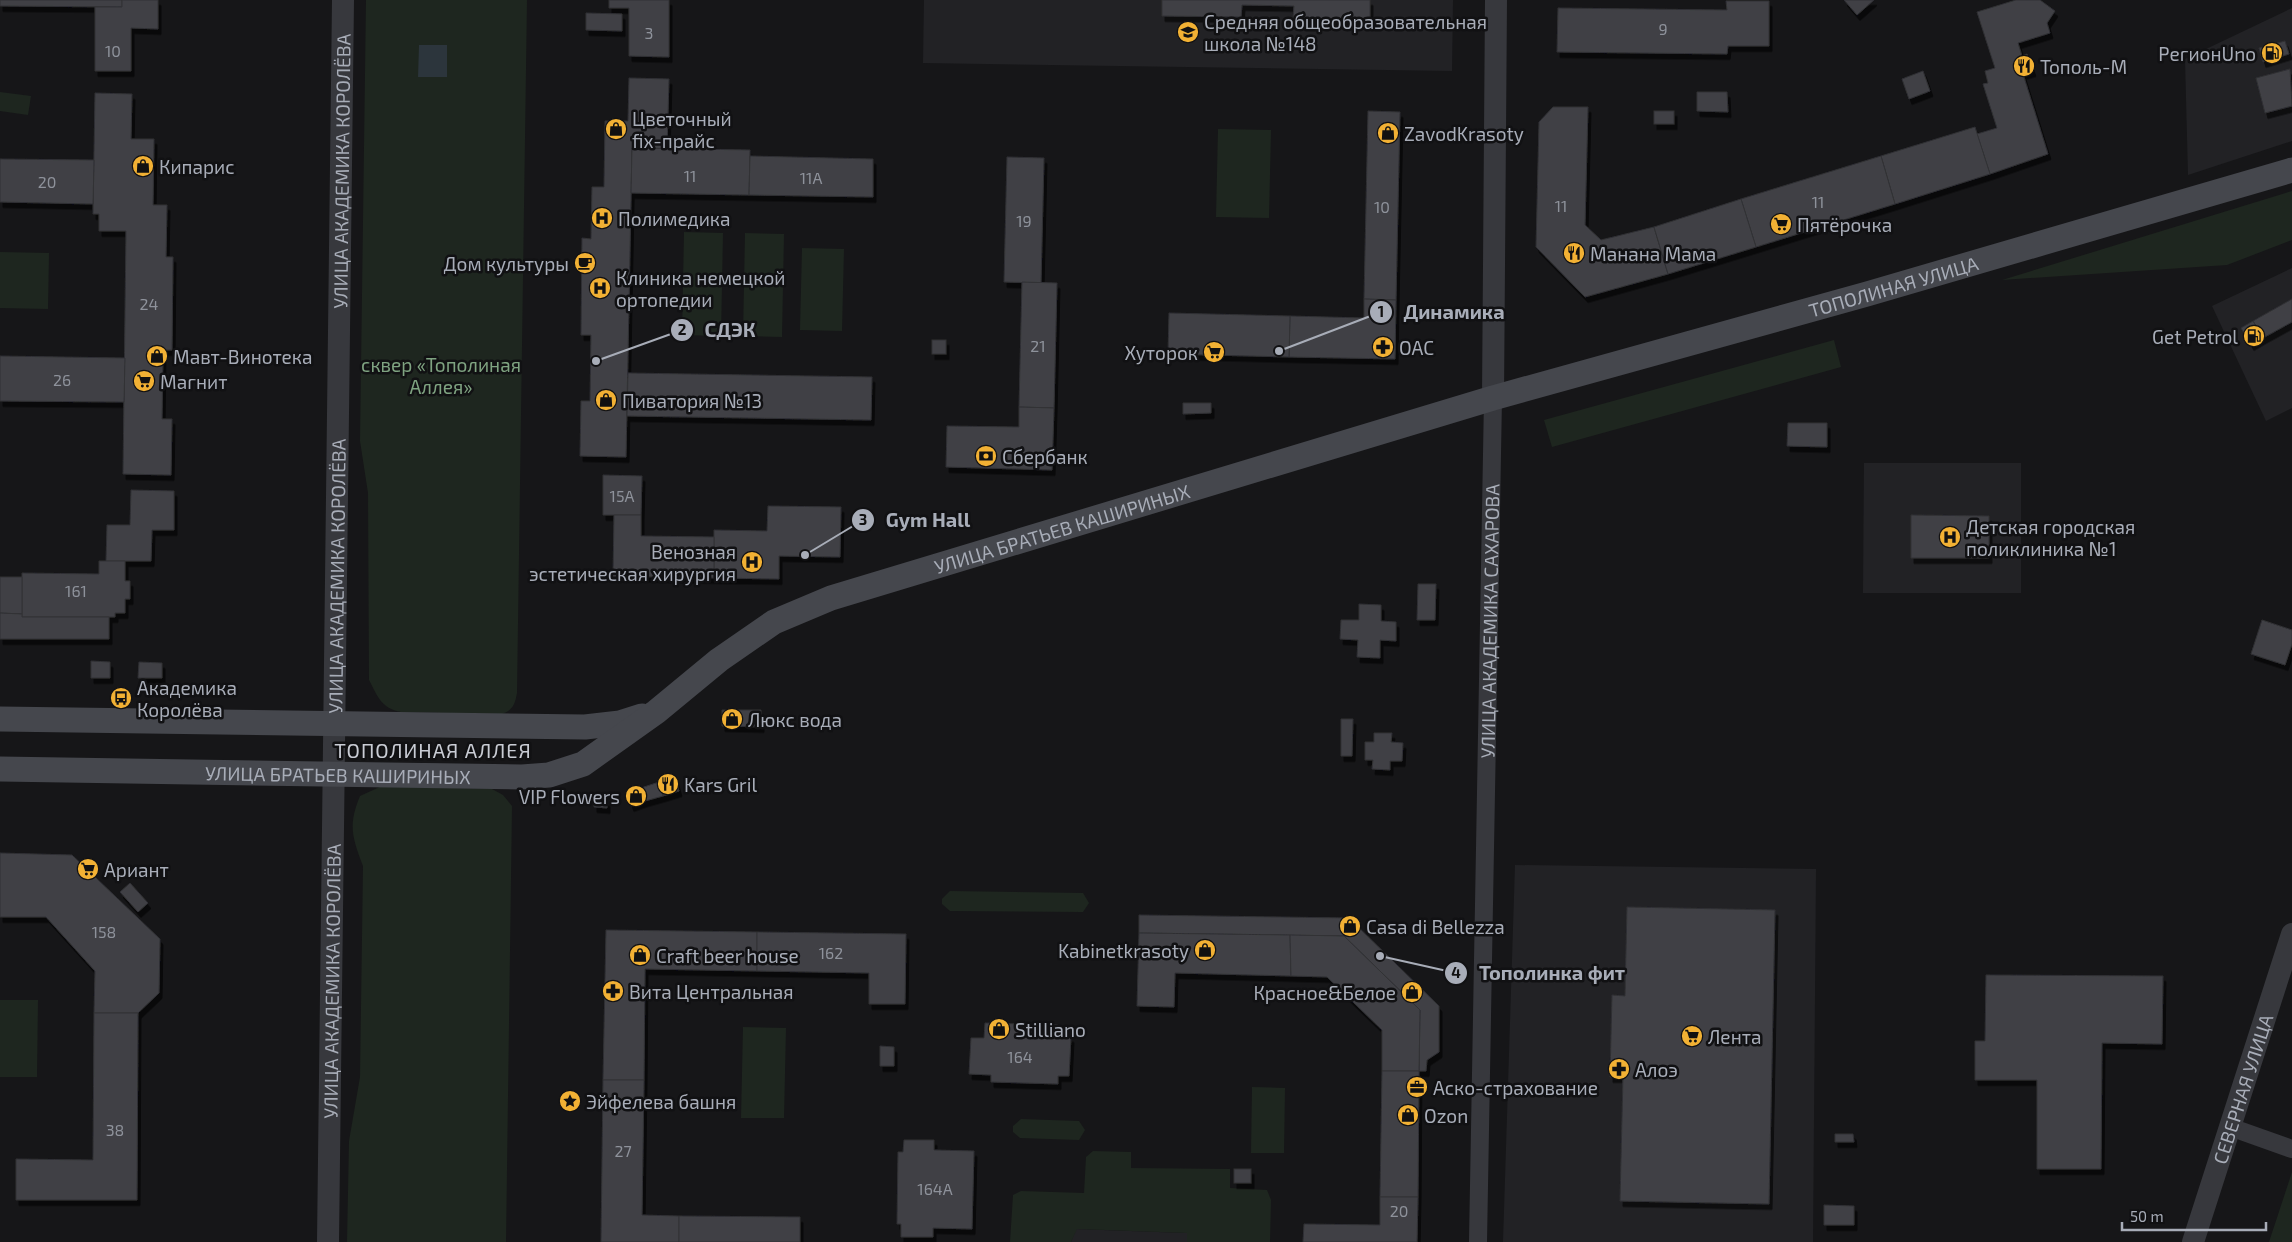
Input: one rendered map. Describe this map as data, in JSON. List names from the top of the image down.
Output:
{
  "streets": {
    "main road": ["ТОПОЛИНАЯ УЛИЦА", "УЛИЦА БРАТЬЕВ КАШИРИНЫХ"],
    "street": ["УЛИЦА АКАДЕМИКА КОРОЛЁВА", "УЛИЦА АКАДЕМИКА САХАРОВА", "СЕВЕРНАЯ УЛИЦА"]
  },
  "crossings": [
    ["УЛИЦА АКАДЕМИКА КОРОЛЁВА", "УЛИЦА БРАТЬЕВ КАШИРИНЫХ"],
    ["ТОПОЛИНАЯ УЛИЦА", "УЛИЦА БРАТЬЕВ КАШИРИНЫХ"],
    ["ТОПОЛИНАЯ УЛИЦА", "УЛИЦА АКАДЕМИКА САХАРОВА"],
    ["УЛИЦА БРАТЬЕВ КАШИРИНЫХ", "УЛИЦА АКАДЕМИКА САХАРОВА"]
  ],
  "districts": ["ТОПОЛИНАЯ АЛЛЕЯ"],
  "parks": ["сквер «Тополиная Аллея»"],
  "places": {
    "school or university": ["Средняя общеобразовательная школа №148"],
    "fuel station": ["РегионUno", "Get Petrol"],
    "restaurant": ["Тополь-М", "Манана Мама", "Kars Gril"],
    "shop": [
      "Цветочный fix-прайс",
      "ZavodKrasoty",
      "Кипарис",
      "Мавт-Винотека",
      "Пиватория №13",
      "Люкс вода",
      "VIP Flowers",
      "Casa di Bellezza",
      "Kabinetkrasoty",
      "Craft beer house",
      "Красное&Белое",
      "Stilliano",
      "Ozon"
    ],
    "hospital": [
      "Полимедика",
      "Клиника немецкой ортопедии",
      "Детская городская поликлиника №1",
      "Венозная эстетическая хирургия"
    ],
    "supermarket": [
      "Пятёрочка",
      "Хуторок",
      "Магнит",
      "Ариант",
      "Лента"
    ],
    "cafe": ["Дом культуры"],
    "pharmacy": ["ОАС", "Вита Центральная", "Алоэ"],
    "other": [
      "Динамика",
      "СДЭК",
      "Gym Hall",
      "Тополинка фит"
    ],
    "bank": ["Сбербанк"],
    "bus stop": ["Академика Королёва"],
    "office": ["Аско-страхование"],
    "place": ["Эйфелева башня"]
  },
  "house_numbers": [
    "9",
    "3",
    "10",
    "11",
    "11А",
    "20",
    "11",
    "11",
    "10",
    "19",
    "24",
    "21",
    "26",
    "15А",
    "161",
    "158",
    "162",
    "164",
    "38",
    "27",
    "164А",
    "20"
  ],
  "scale_bar": "50 m"
}
